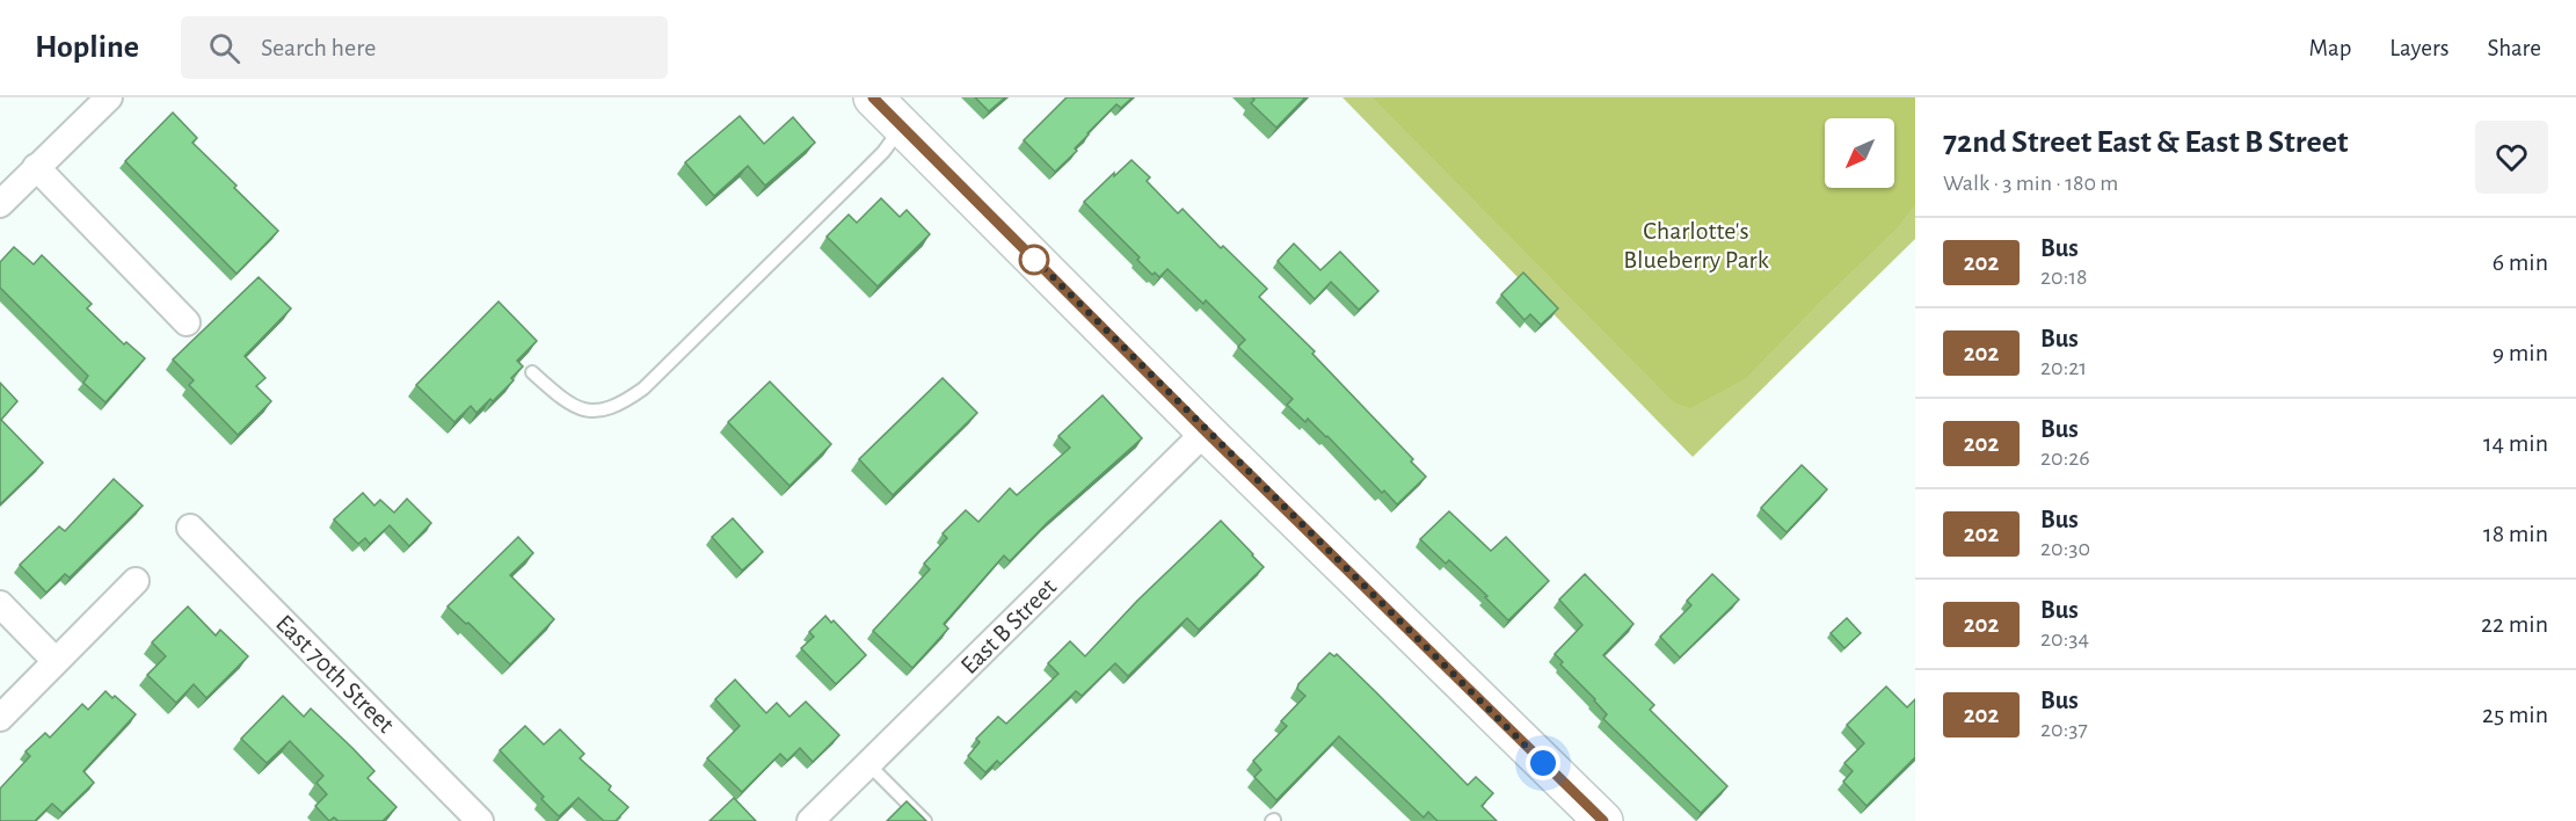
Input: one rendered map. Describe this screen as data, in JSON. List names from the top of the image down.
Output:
{
  "streets": {
    "street": ["East B Street", "East 70th Street"]
  },
  "parks": ["Charlotte's Blueberry Park"],
  "lines": ["bus line 202"],
  "north": "bottom left",
  "page": {
    "header": "Hopline",
    "search": "Search here",
    "nav": ["Map", "Layers", "Share"],
    "heading": ["72nd Street East & East B Street", "Walk · 3 min · 180 m"],
    "list": [
      {
        "mark": "202",
        "name": "Bus",
        "note": "20:18",
        "value": "6 min"
      },
      {
        "mark": "202",
        "name": "Bus",
        "note": "20:21",
        "value": "9 min"
      },
      {
        "mark": "202",
        "name": "Bus",
        "note": "20:26",
        "value": "14 min"
      },
      {
        "mark": "202",
        "name": "Bus",
        "note": "20:30",
        "value": "18 min"
      },
      {
        "mark": "202",
        "name": "Bus",
        "note": "20:34",
        "value": "22 min"
      },
      {
        "mark": "202",
        "name": "Bus",
        "note": "20:37",
        "value": "25 min"
      }
    ]
  }
}
